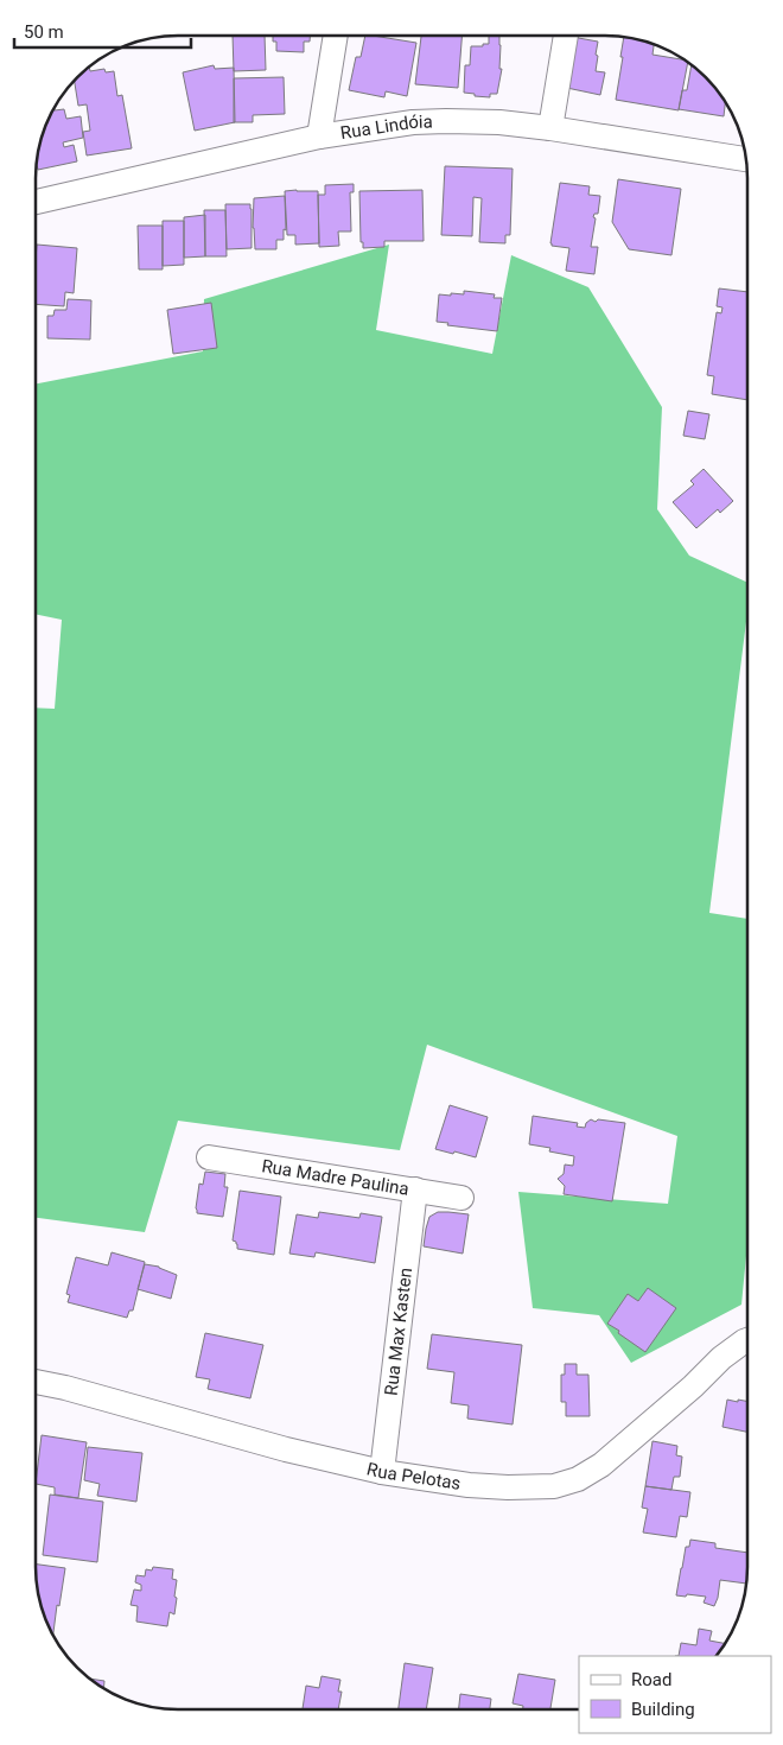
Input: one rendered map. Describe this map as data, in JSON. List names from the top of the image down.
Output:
{
  "streets": {
    "street": [
      "Rua Lindóia",
      "Rua Madre Paulina",
      "Rua Max Kasten",
      "Rua Pelotas"
    ]
  },
  "crossings": [
    ["Rua Madre Paulina", "Rua Max Kasten"],
    ["Rua Max Kasten", "Rua Pelotas"]
  ],
  "legend": ["Road", "Building"],
  "scale_bar": "50 m"
}
